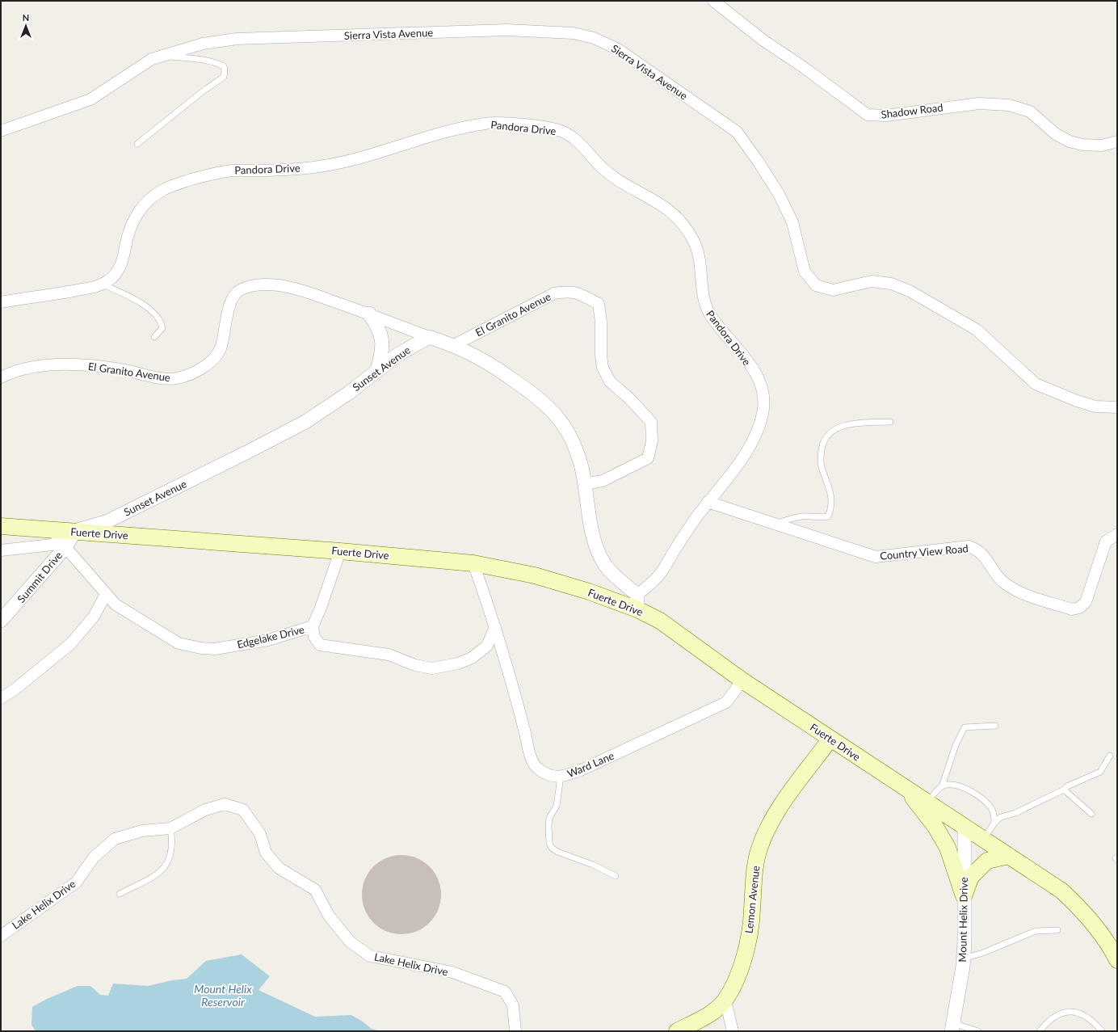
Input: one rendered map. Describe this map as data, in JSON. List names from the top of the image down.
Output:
{
  "streets": {
    "main road": ["Fuerte Drive", "Lemon Avenue"],
    "street": [
      "Sierra Vista Avenue",
      "Shadow Road",
      "Pandora Drive",
      "El Granito Avenue",
      "Sunset Avenue",
      "Country View Road",
      "Summit Drive",
      "Edgelake Drive",
      "Ward Lane",
      "Lake Helix Drive",
      "Mount Helix Drive"
    ]
  },
  "crossings": [
    ["Pandora Drive", "Fuerte Drive"],
    ["Pandora Drive", "Country View Road"],
    ["El Granito Avenue", "Sunset Avenue"],
    ["Sunset Avenue", "Fuerte Drive"],
    ["Sunset Avenue", "Summit Drive"],
    ["Fuerte Drive", "Summit Drive"],
    ["Fuerte Drive", "Ward Lane"],
    ["Fuerte Drive", "Lemon Avenue"],
    ["Fuerte Drive", "Mount Helix Drive"],
    ["Summit Drive", "Edgelake Drive"],
    ["Edgelake Drive", "Ward Lane"]
  ],
  "water": ["Mount Helix Reservoir"],
  "north": "top"
}
